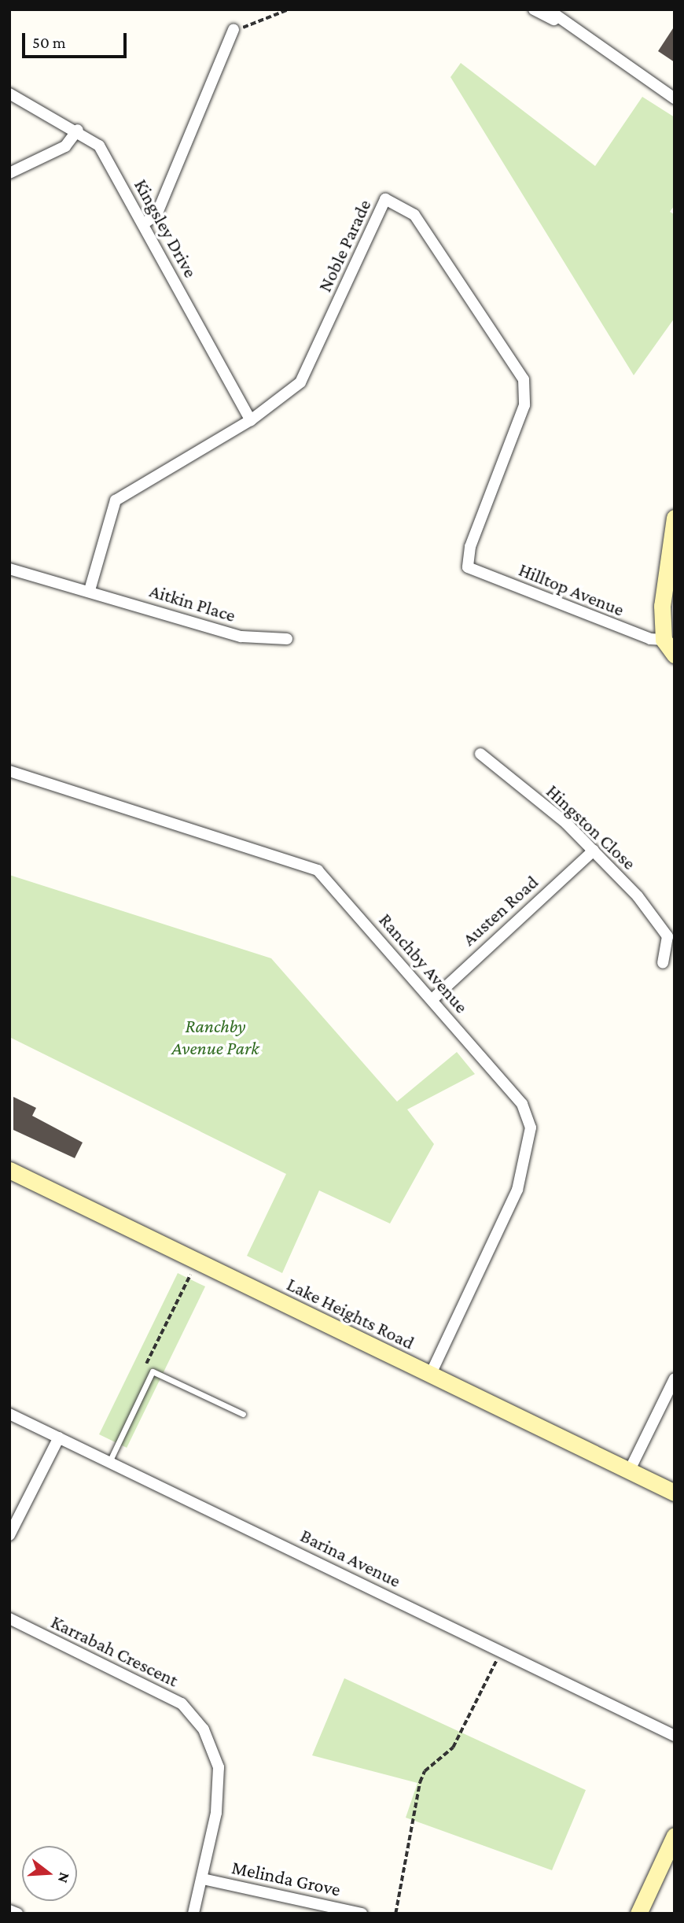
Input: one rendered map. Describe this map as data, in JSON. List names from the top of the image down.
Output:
{
  "streets": {
    "main road": ["Lake Heights Road"],
    "street": [
      "Kingsley Drive",
      "Noble Parade",
      "Hilltop Avenue",
      "Aitkin Place",
      "Hingston Close",
      "Austen Road",
      "Ranchby Avenue",
      "Barina Avenue",
      "Karrabah Crescent",
      "Melinda Grove"
    ]
  },
  "crossings": [
    ["Kingsley Drive", "Noble Parade"],
    ["Noble Parade", "Hilltop Avenue"],
    ["Noble Parade", "Aitkin Place"],
    ["Hingston Close", "Austen Road"],
    ["Austen Road", "Ranchby Avenue"],
    ["Ranchby Avenue", "Lake Heights Road"],
    ["Karrabah Crescent", "Melinda Grove"]
  ],
  "parks": ["Ranchby Avenue Park"],
  "scale_bar": "50 m",
  "north": "right"
}
